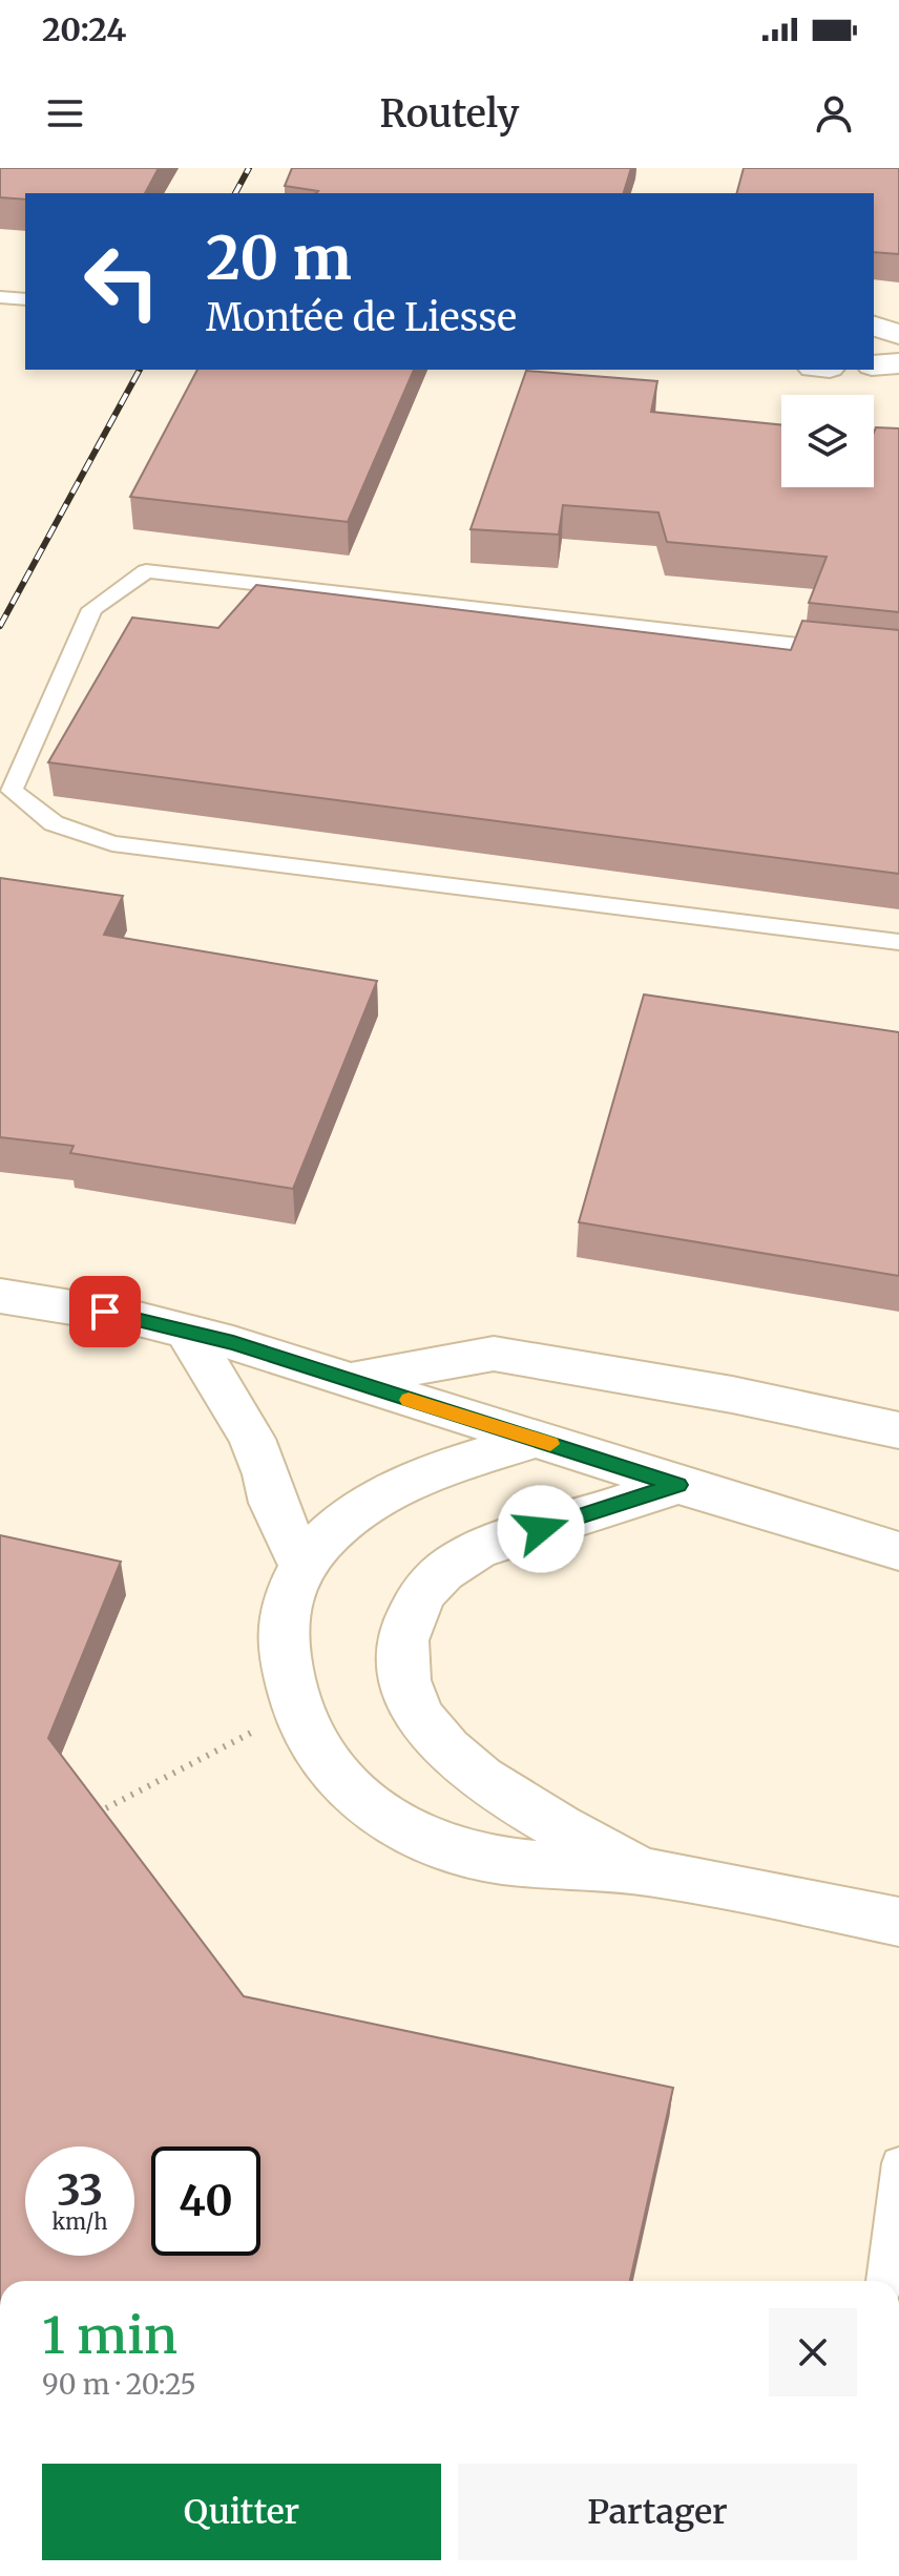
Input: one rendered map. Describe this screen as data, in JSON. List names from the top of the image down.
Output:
{
  "page": {
    "status": "20:24",
    "header": "Routely",
    "turn": ["20 m", "Montée de Liesse"],
    "speed": "33 km/h",
    "limit": "40",
    "heading": ["1 min", "90 m · 20:25"],
    "buttons": ["Quitter", "Partager"]
  }
}
